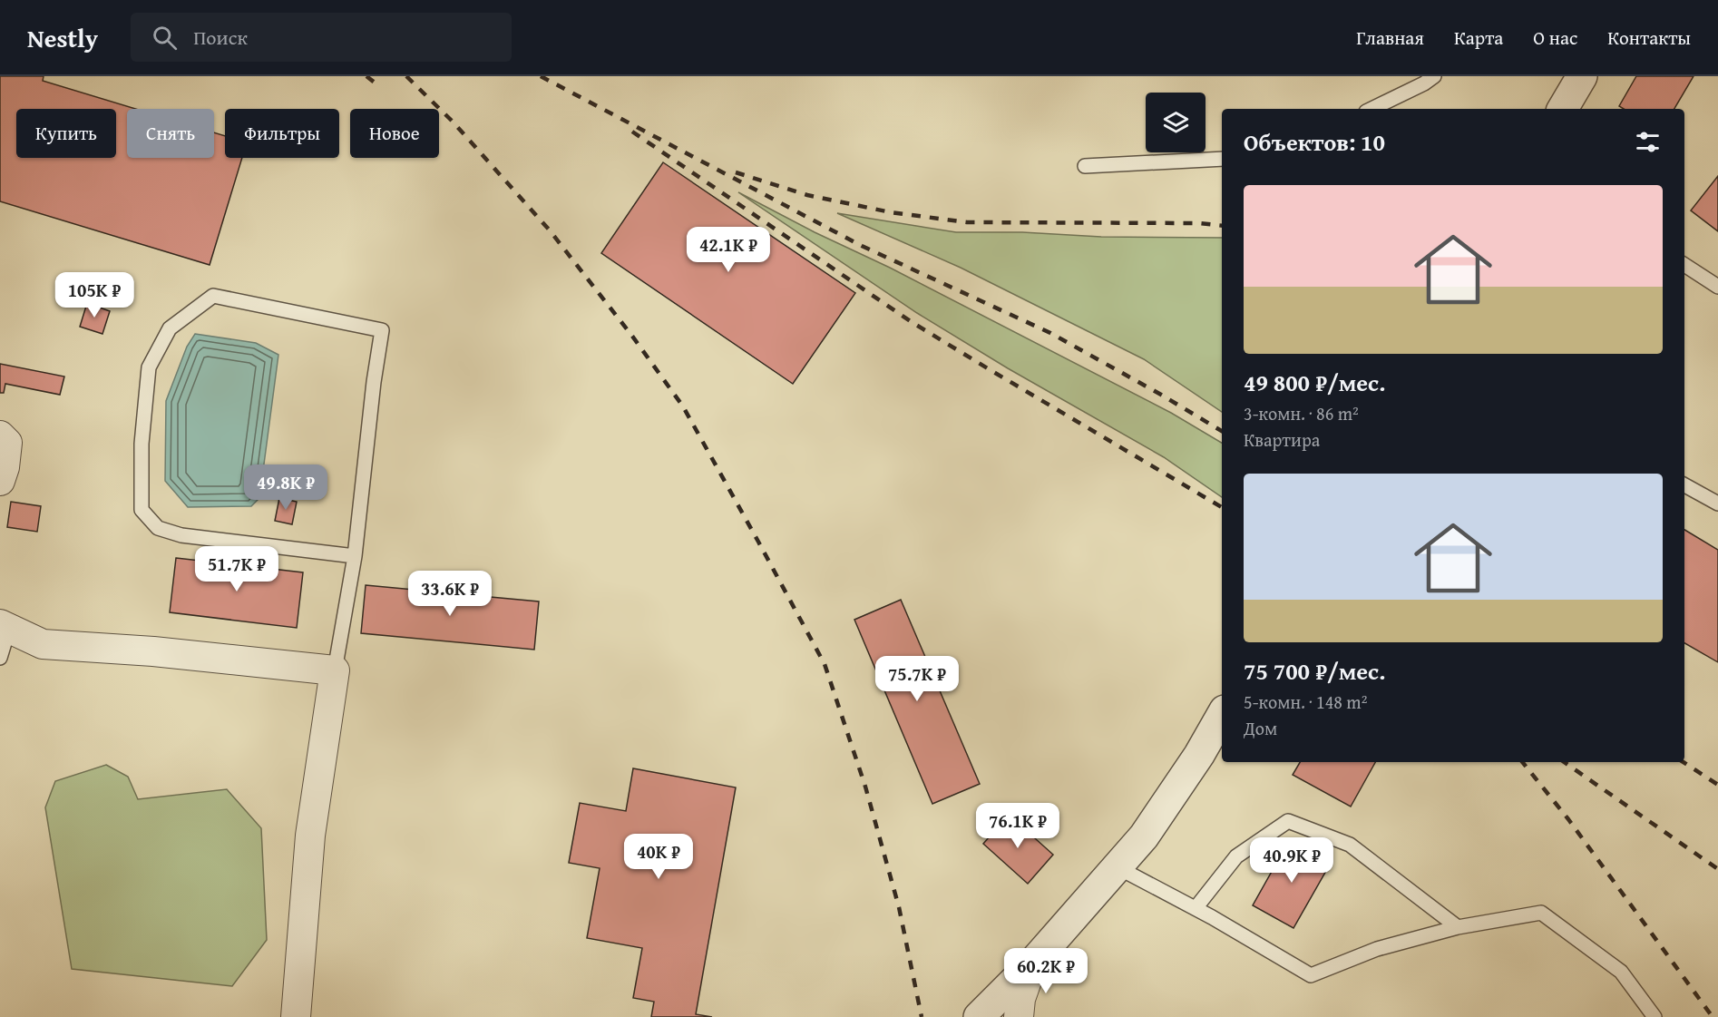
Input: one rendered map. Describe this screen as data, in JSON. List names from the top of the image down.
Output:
{
  "page": {
    "header": "Nestly",
    "search": "Поиск",
    "nav": [
      "Главная",
      "Карта",
      "О нас",
      "Контакты"
    ],
    "chip": [
      "Купить",
      "Снять",
      "Фильтры",
      "Новое"
    ],
    "heading": "Объектов: 10",
    "list": [
      {
        "name": "49 800 ₽/мес.",
        "note": "3-комн. · 86 m² · Квартира"
      },
      {
        "name": "75 700 ₽/мес.",
        "note": "5-комн. · 148 m² · Дом"
      }
    ],
    "price": [
      "42.1K ₽",
      "105K ₽",
      "49.8K ₽",
      "51.7K ₽",
      "33.6K ₽",
      "75.7K ₽",
      "76.1K ₽",
      "40K ₽",
      "40.9K ₽",
      "60.2K ₽"
    ]
  }
}
